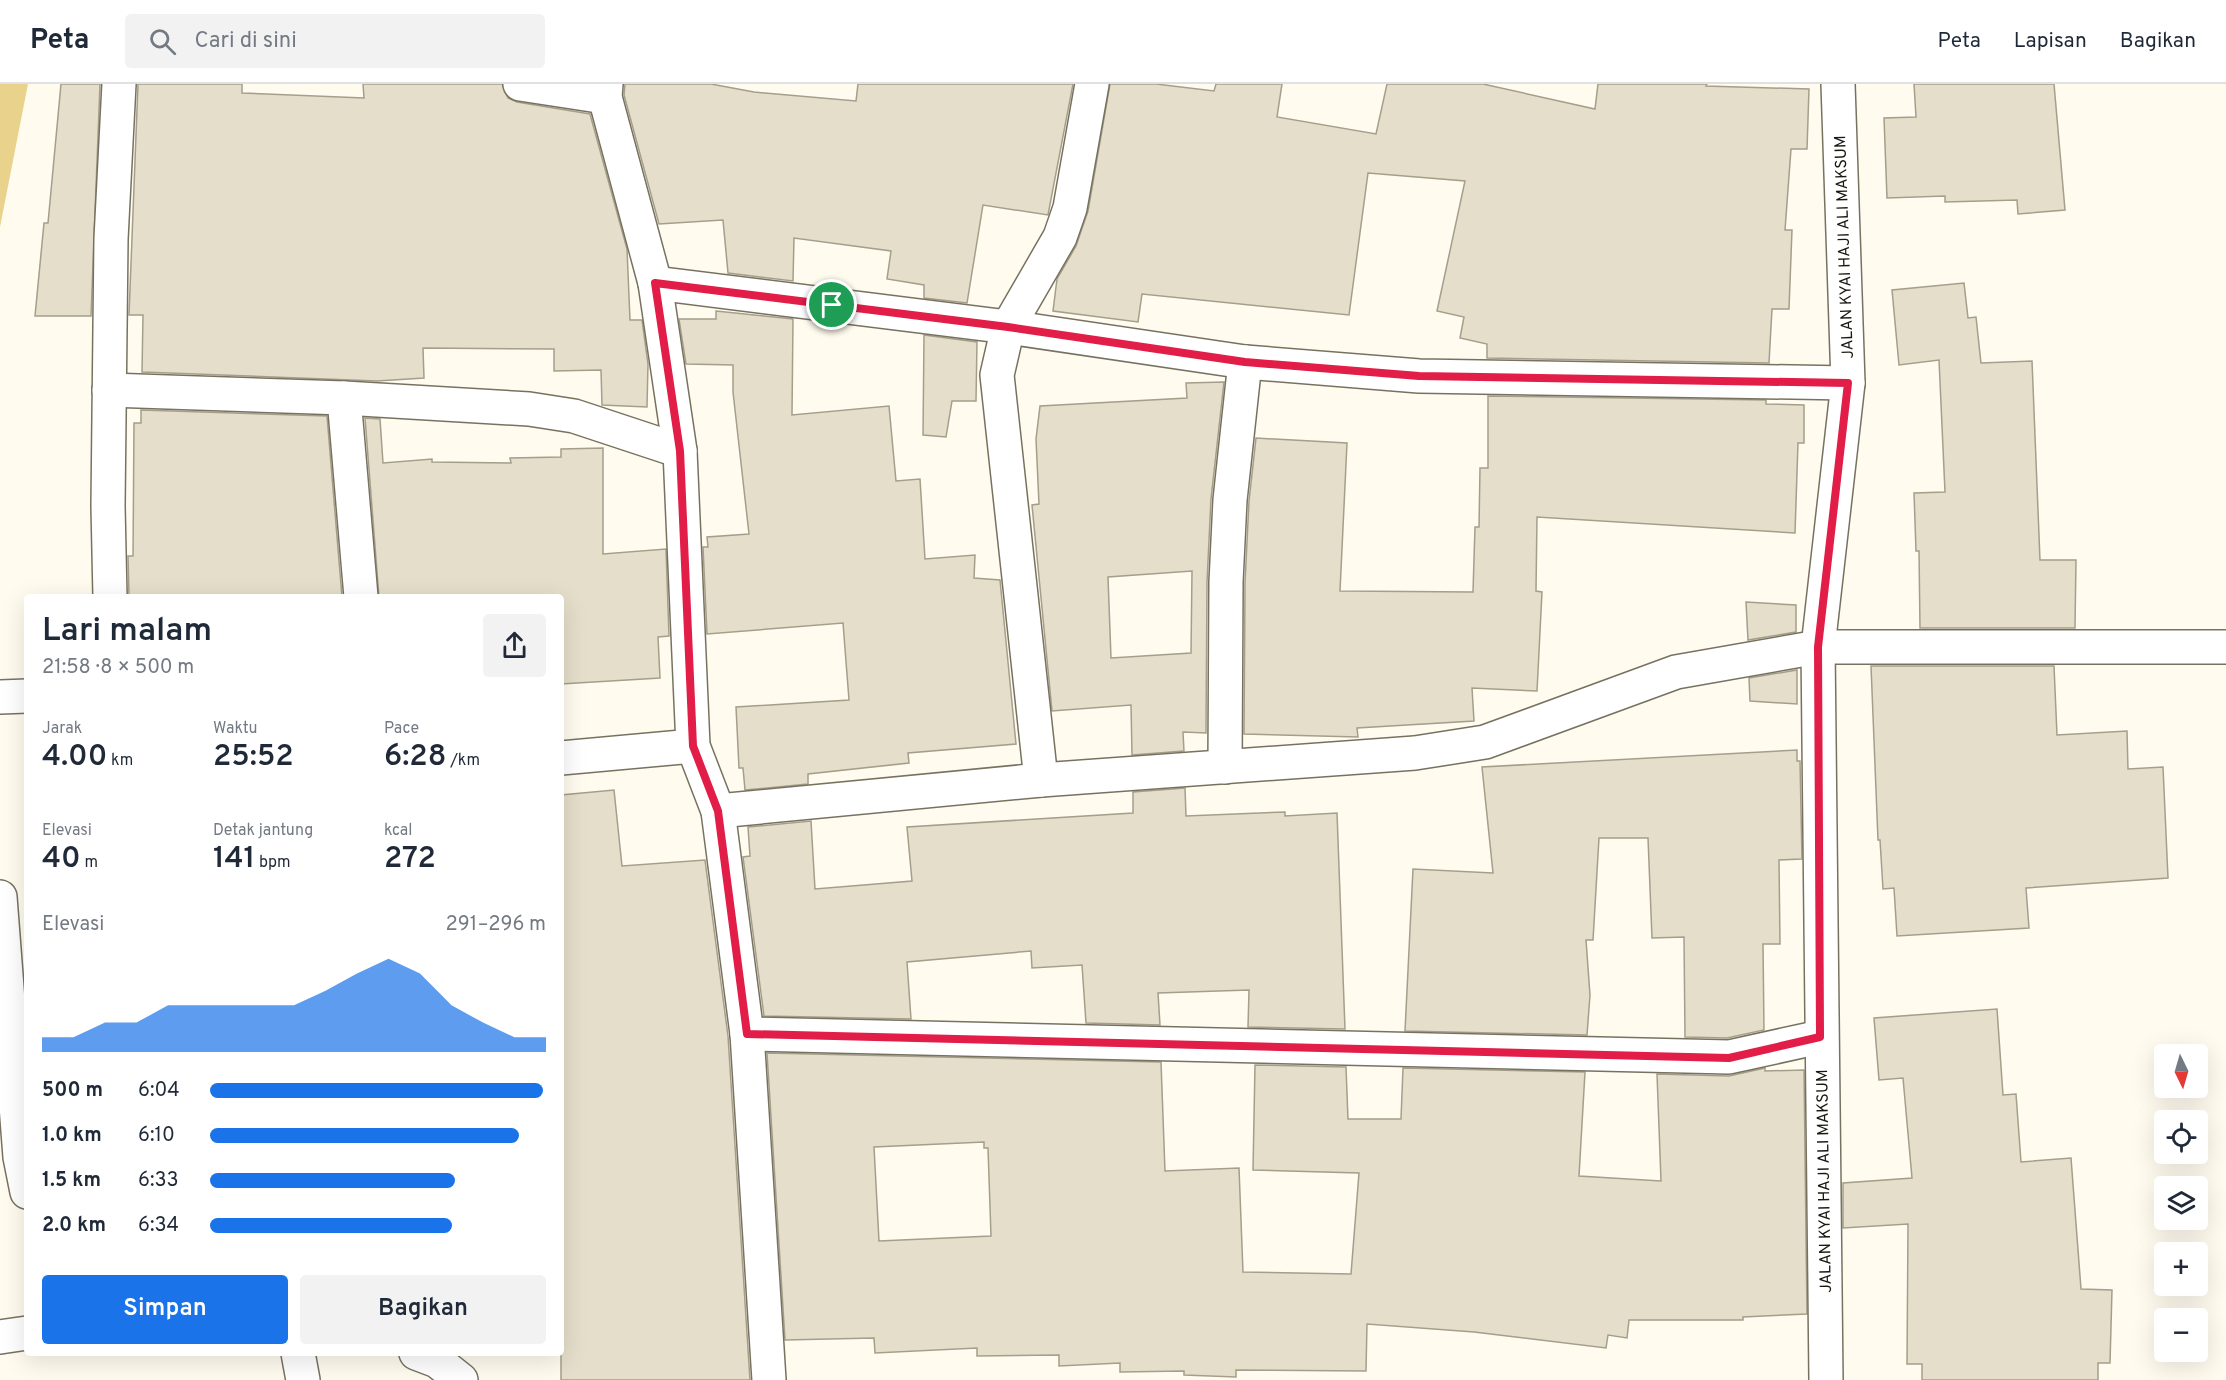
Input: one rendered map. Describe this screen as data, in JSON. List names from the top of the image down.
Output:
{
  "streets": {
    "street": ["JALAN KYAI HAJI ALI MAKSUM"]
  },
  "north": "bottom",
  "page": {
    "header": "Peta",
    "search": "Cari di sini",
    "nav": ["Peta", "Lapisan", "Bagikan"],
    "heading": ["Lari malam", "21:58 · 8 × 500 m"],
    "stats": [
      ["Jarak", "4.00 km"],
      ["Waktu", "25:52"],
      ["Pace", "6:28 /km"],
      ["Elevasi", "40 m"],
      ["Detak jantung", "141 bpm"],
      ["kcal", "272"]
    ],
    "chart": ["Elevasi", "291–296 m"],
    "map_buttons": ["+", "−"],
    "list": [
      {
        "name": "500 m",
        "note": "6:04"
      },
      {
        "name": "1.0 km",
        "note": "6:10"
      },
      {
        "name": "1.5 km",
        "note": "6:33"
      },
      {
        "name": "2.0 km",
        "note": "6:34"
      }
    ],
    "buttons": ["Simpan", "Bagikan"]
  }
}
